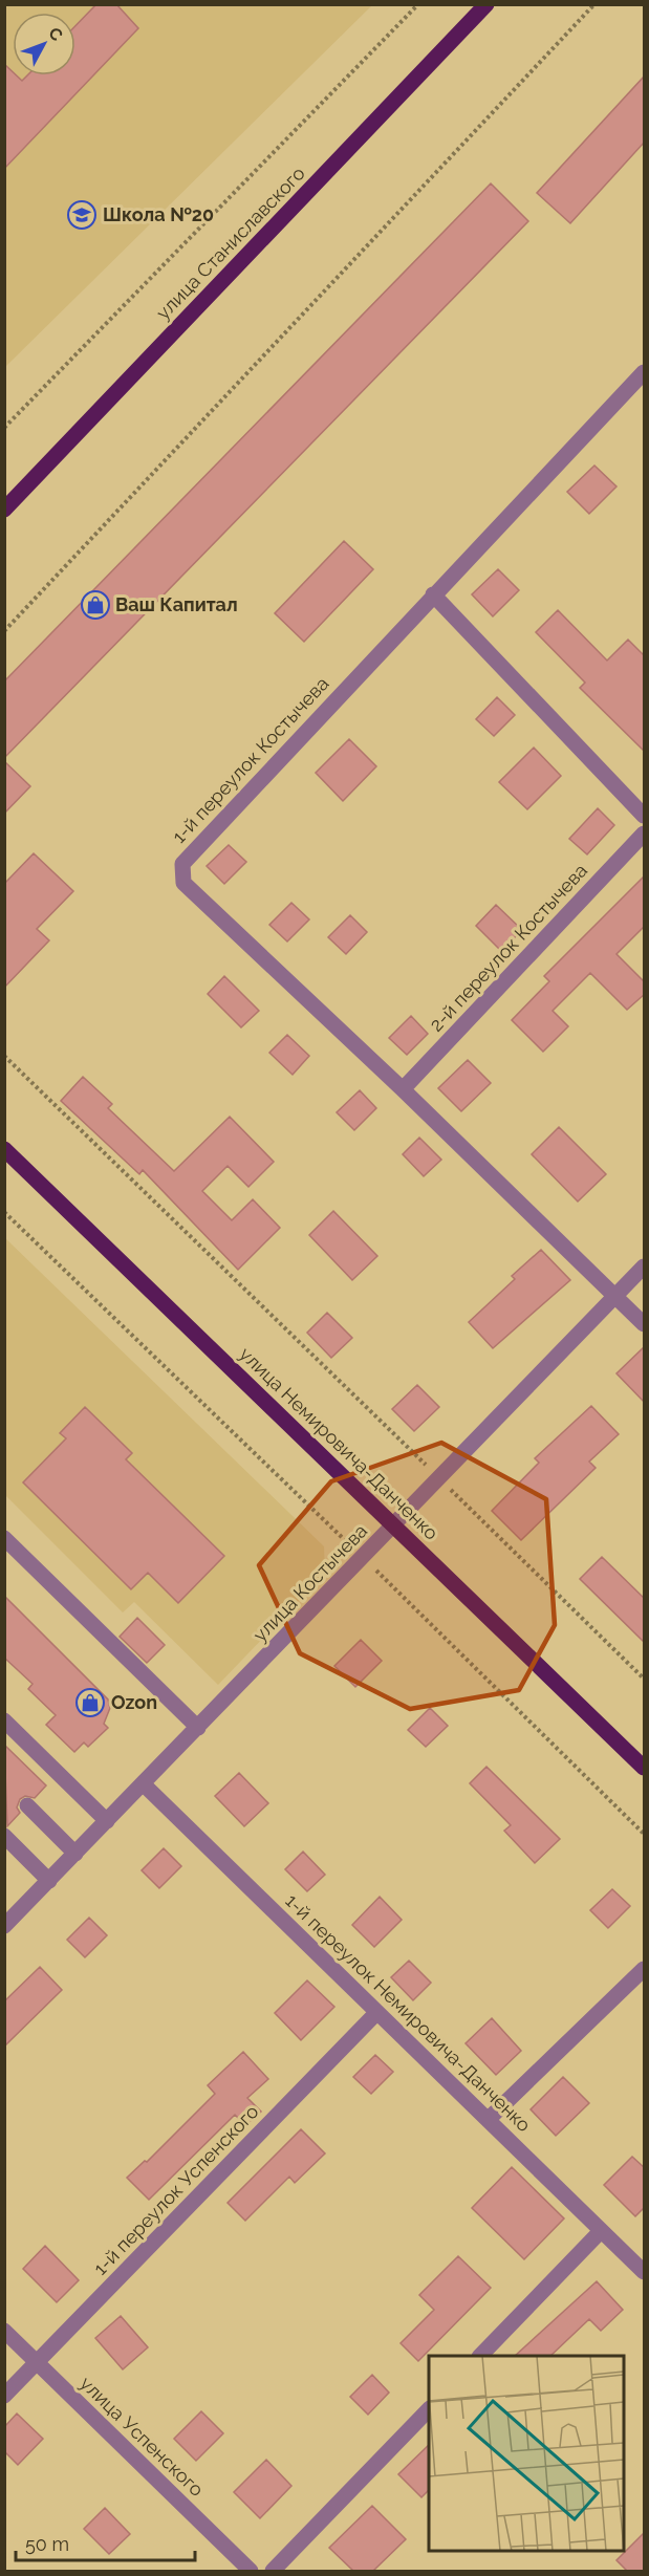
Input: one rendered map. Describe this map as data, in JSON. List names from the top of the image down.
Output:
{
  "streets": {
    "main road": ["улица Станиславского", "улица Немировича-Данченко"],
    "street": [
      "1-й переулок Костычева",
      "2-й переулок Костычева",
      "улица Костычева",
      "1-й переулок Немировича-Данченко",
      "1-й переулок Успенского",
      "улица Успенского"
    ]
  },
  "crossings": [
    ["1-й переулок Костычева", "2-й переулок Костычева"],
    ["1-й переулок Костычева", "улица Костычева"],
    ["улица Немировича-Данченко", "улица Костычева"],
    ["улица Костычева", "1-й переулок Немировича-Данченко"],
    ["1-й переулок Немировича-Данченко", "1-й переулок Успенского"],
    ["1-й переулок Успенского", "улица Успенского"]
  ],
  "places": {
    "school or university": ["Школа №20"],
    "shop": ["Ваш Капитал", "Ozon"]
  },
  "scale_bar": "50 m",
  "north": "top right"
}
